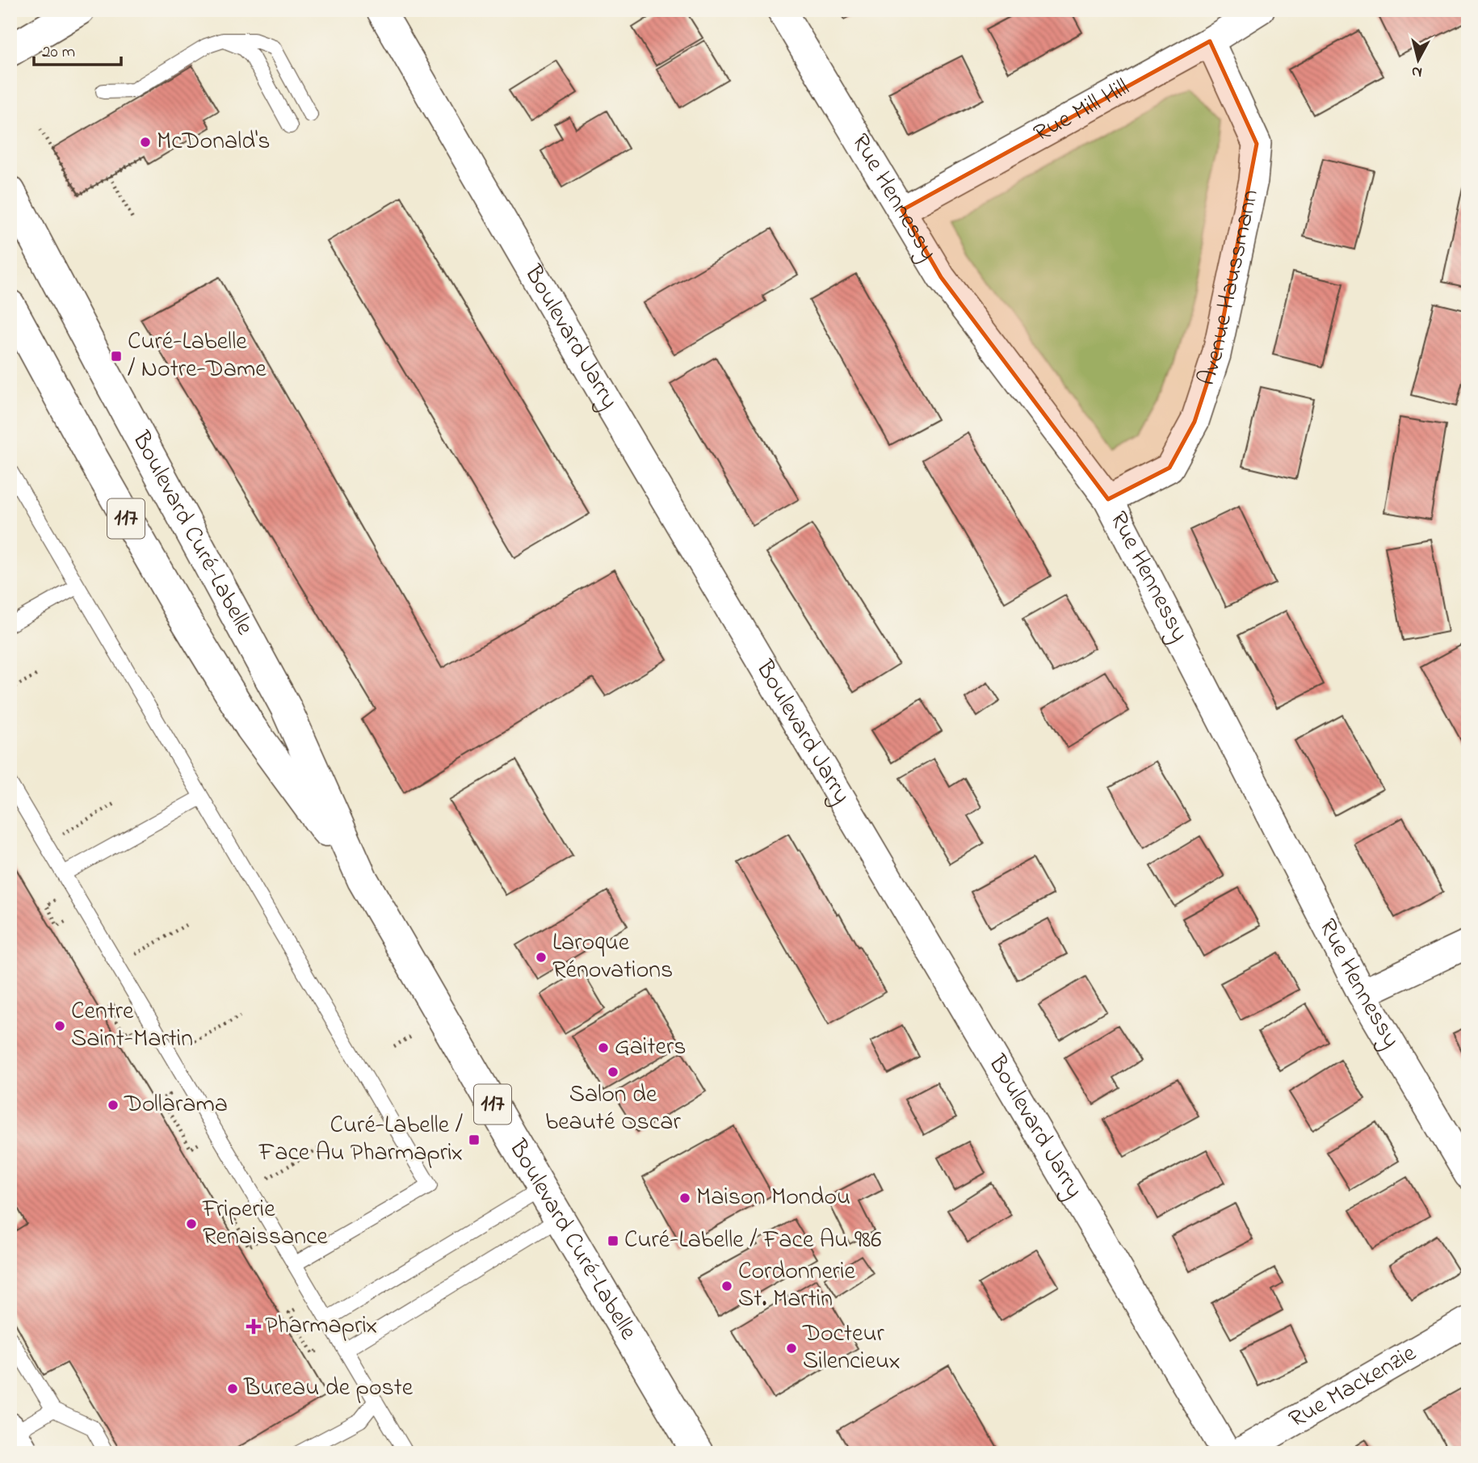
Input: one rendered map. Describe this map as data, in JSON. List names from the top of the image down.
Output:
{
  "streets": {
    "main road": ["117", "Boulevard Curé-Labelle"],
    "street": [
      "Rue Mill Hill",
      "Rue Hennessy",
      "Avenue Haussmann",
      "Boulevard Jarry",
      "Rue Mackenzie"
    ]
  },
  "crossings": [
    ["Rue Mill Hill", "Rue Hennessy"],
    ["Rue Mill Hill", "Avenue Haussmann"],
    ["Rue Hennessy", "Avenue Haussmann"]
  ],
  "places": {
    "other": [
      "McDonald's",
      "Laroque Rénovations",
      "Centre Saint-Martin",
      "Gaiters",
      "Salon de beauté Oscar",
      "Dollarama",
      "Maison Mondou",
      "Friperie Renaissance",
      "Cordonnerie St. Martin",
      "Docteur Silencieux",
      "Bureau de poste"
    ],
    "transit": ["Curé-Labelle / Notre-Dame", "Curé-Labelle / Face Au Pharmaprix", "Curé-Labelle / Face Au 986"],
    "health": ["Pharmaprix"]
  },
  "scale_bar": "20 m",
  "north": "bottom"
}
